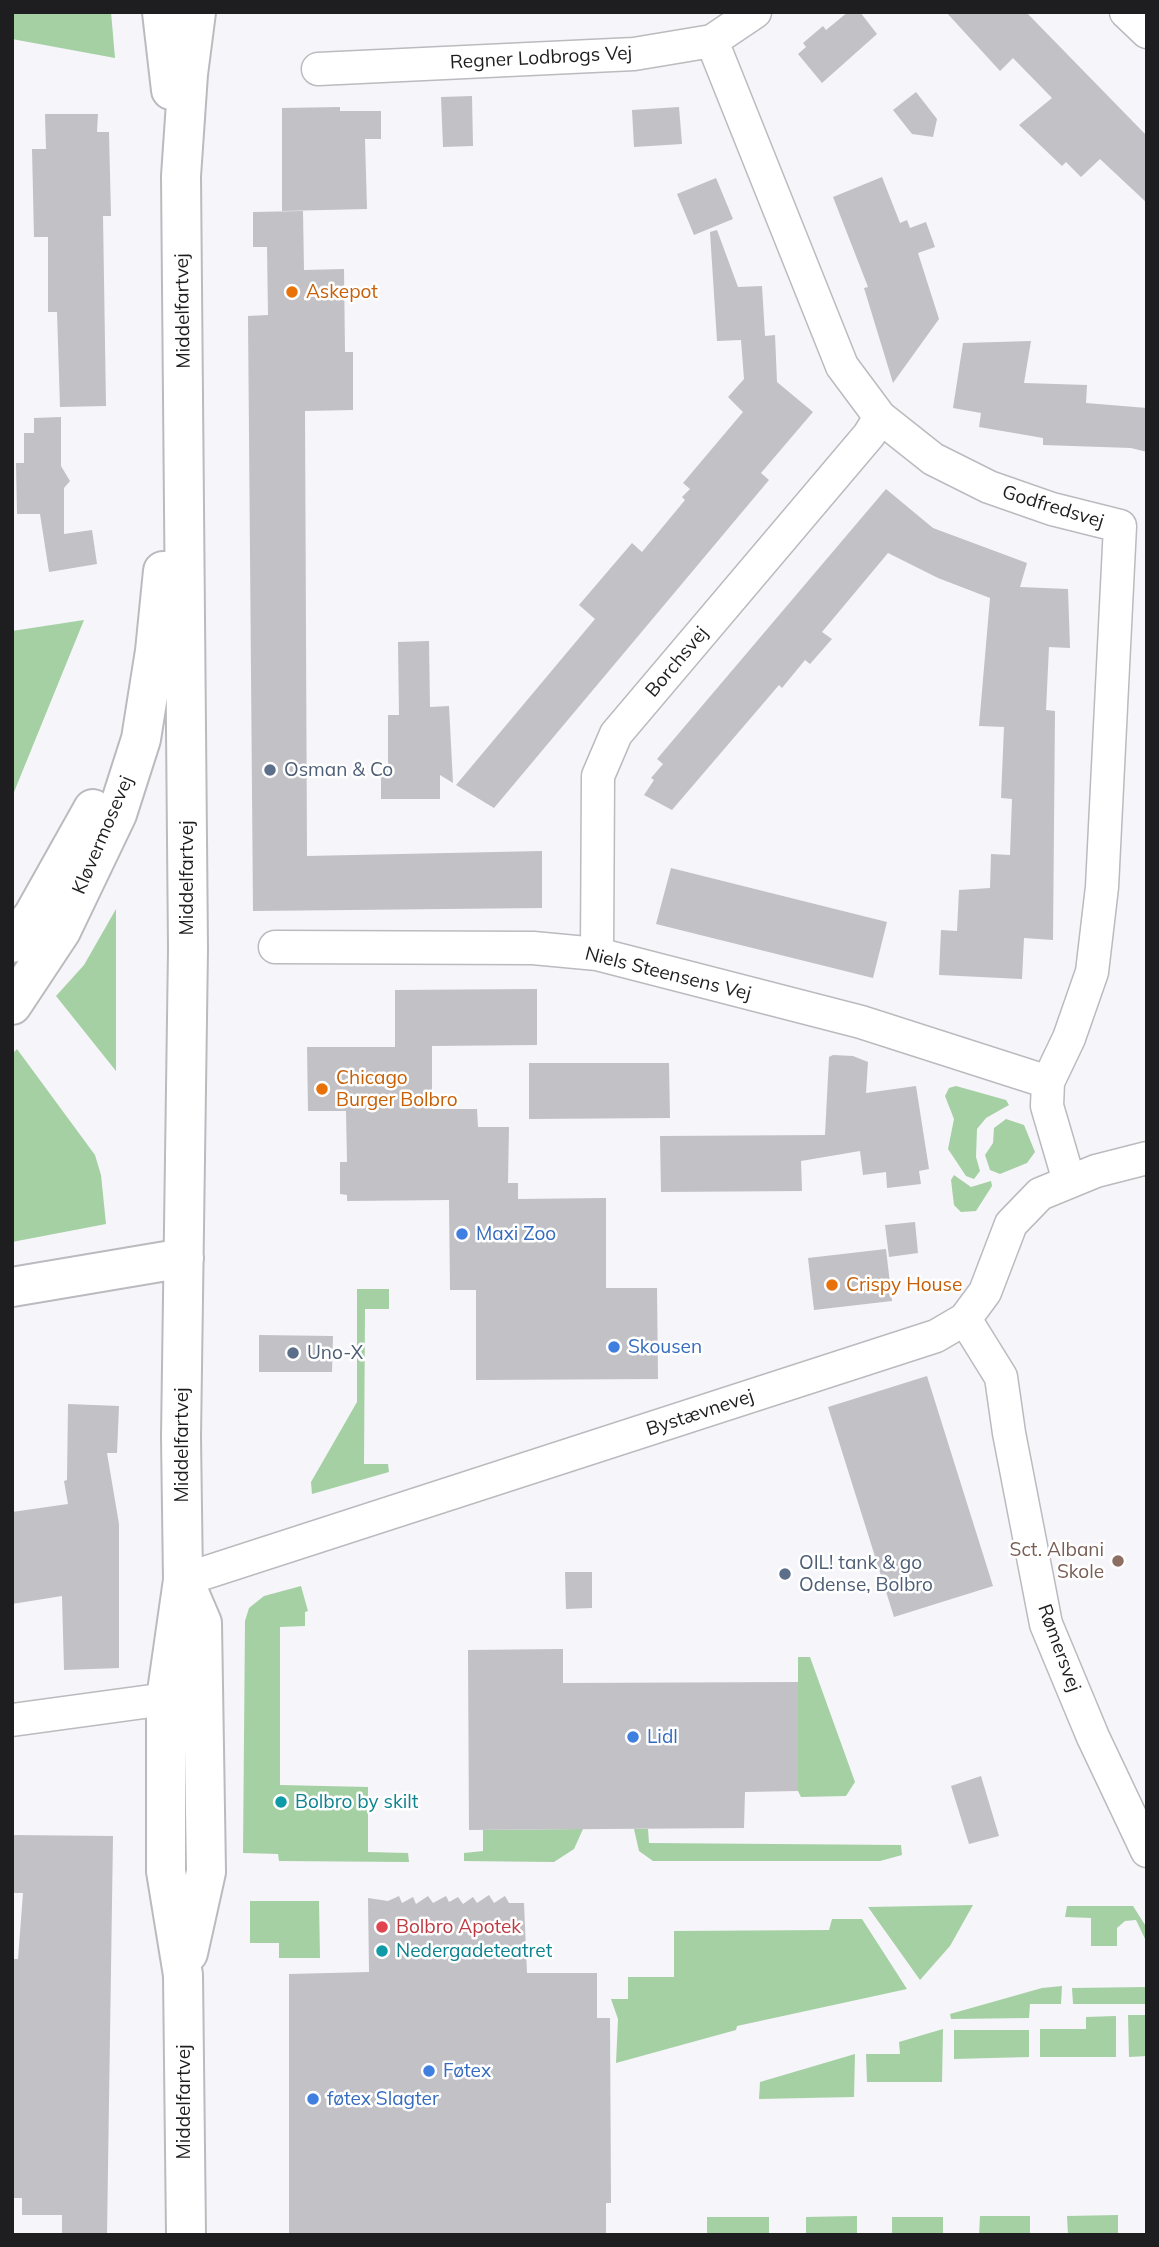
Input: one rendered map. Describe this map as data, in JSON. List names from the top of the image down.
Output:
{
  "streets": {
    "main road": ["Middelfartvej", "Kløvermosevej"],
    "street": [
      "Regner Lodbrogs Vej",
      "Godfredsvej",
      "Borchsvej",
      "Niels Steensens Vej",
      "Bystævnevej",
      "Rømersvej"
    ]
  },
  "crossings": [
    ["Regner Lodbrogs Vej", "Godfredsvej"],
    ["Middelfartvej", "Kløvermosevej"],
    ["Middelfartvej", "Bystævnevej"],
    ["Godfredsvej", "Borchsvej"],
    ["Godfredsvej", "Niels Steensens Vej"],
    ["Godfredsvej", "Bystævnevej"],
    ["Borchsvej", "Niels Steensens Vej"],
    ["Bystævnevej", "Rømersvej"]
  ],
  "places": [
    "Askepot",
    "Osman & Co",
    "Chicago Burger Bolbro",
    "Maxi Zoo",
    "Crispy House",
    "Skousen",
    "Uno-X",
    "Sct. Albani Skole",
    "OIL! tank & go Odense, Bolbro",
    "Lidl",
    "Bolbro by skilt",
    "Bolbro Apotek",
    "Nedergadeteatret",
    "Føtex",
    "føtex Slagter"
  ]
}
